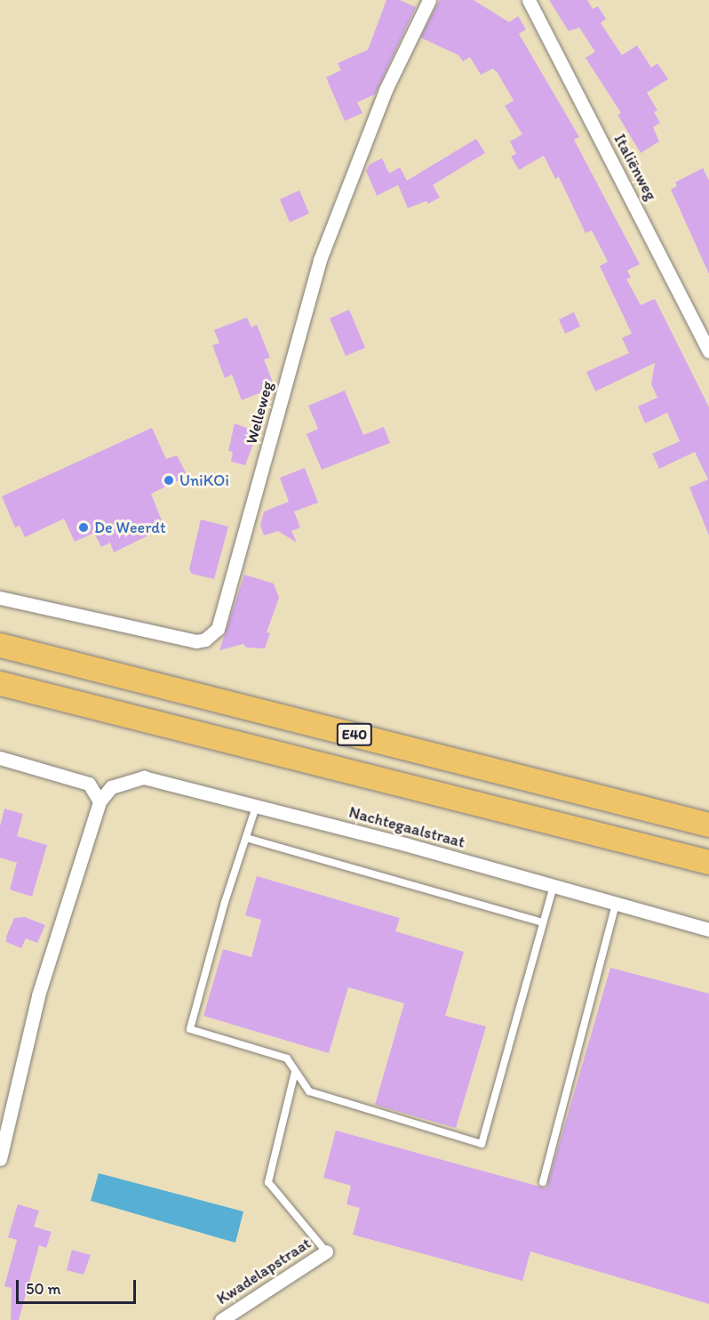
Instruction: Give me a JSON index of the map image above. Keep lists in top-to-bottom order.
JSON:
{
  "streets": {
    "highway": ["E40"],
    "street": [
      "Italiënweg",
      "Welleweg",
      "Nachtegaalstraat",
      "Kwadelapstraat"
    ]
  },
  "places": ["UniKOi", "De Weerdt"],
  "scale_bar": "50 m"
}
